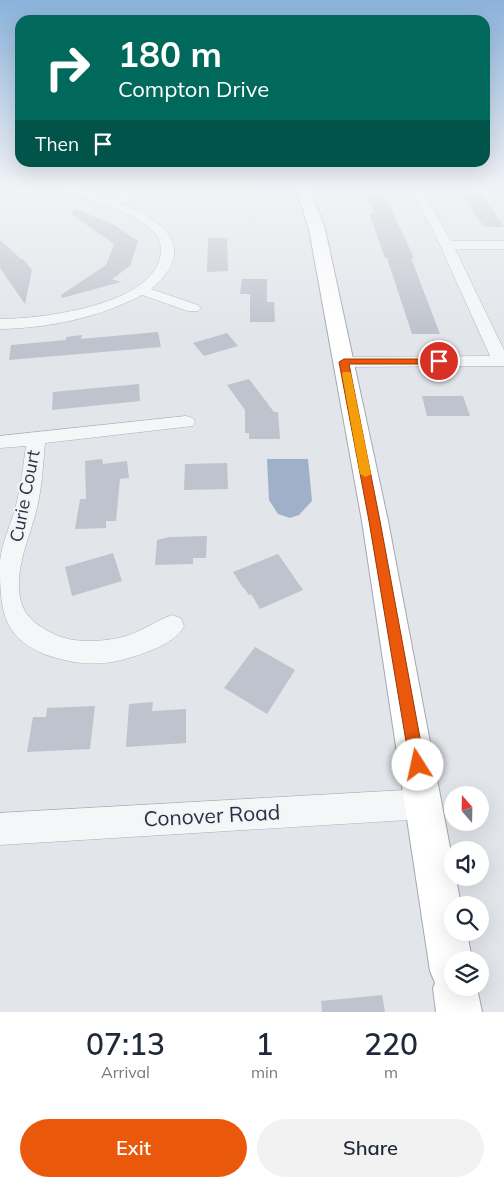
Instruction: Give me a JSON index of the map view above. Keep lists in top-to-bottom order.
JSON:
{
  "streets": {
    "street": ["Curie Court", "Conover Road"]
  },
  "north": "top",
  "page": {
    "turn": ["180 m", "Compton Drive"],
    "then": "Then",
    "eta": [
      "07:13",
      "Arrival",
      "1",
      "min",
      "220",
      "m"
    ],
    "buttons": ["Exit", "Share"]
  }
}
